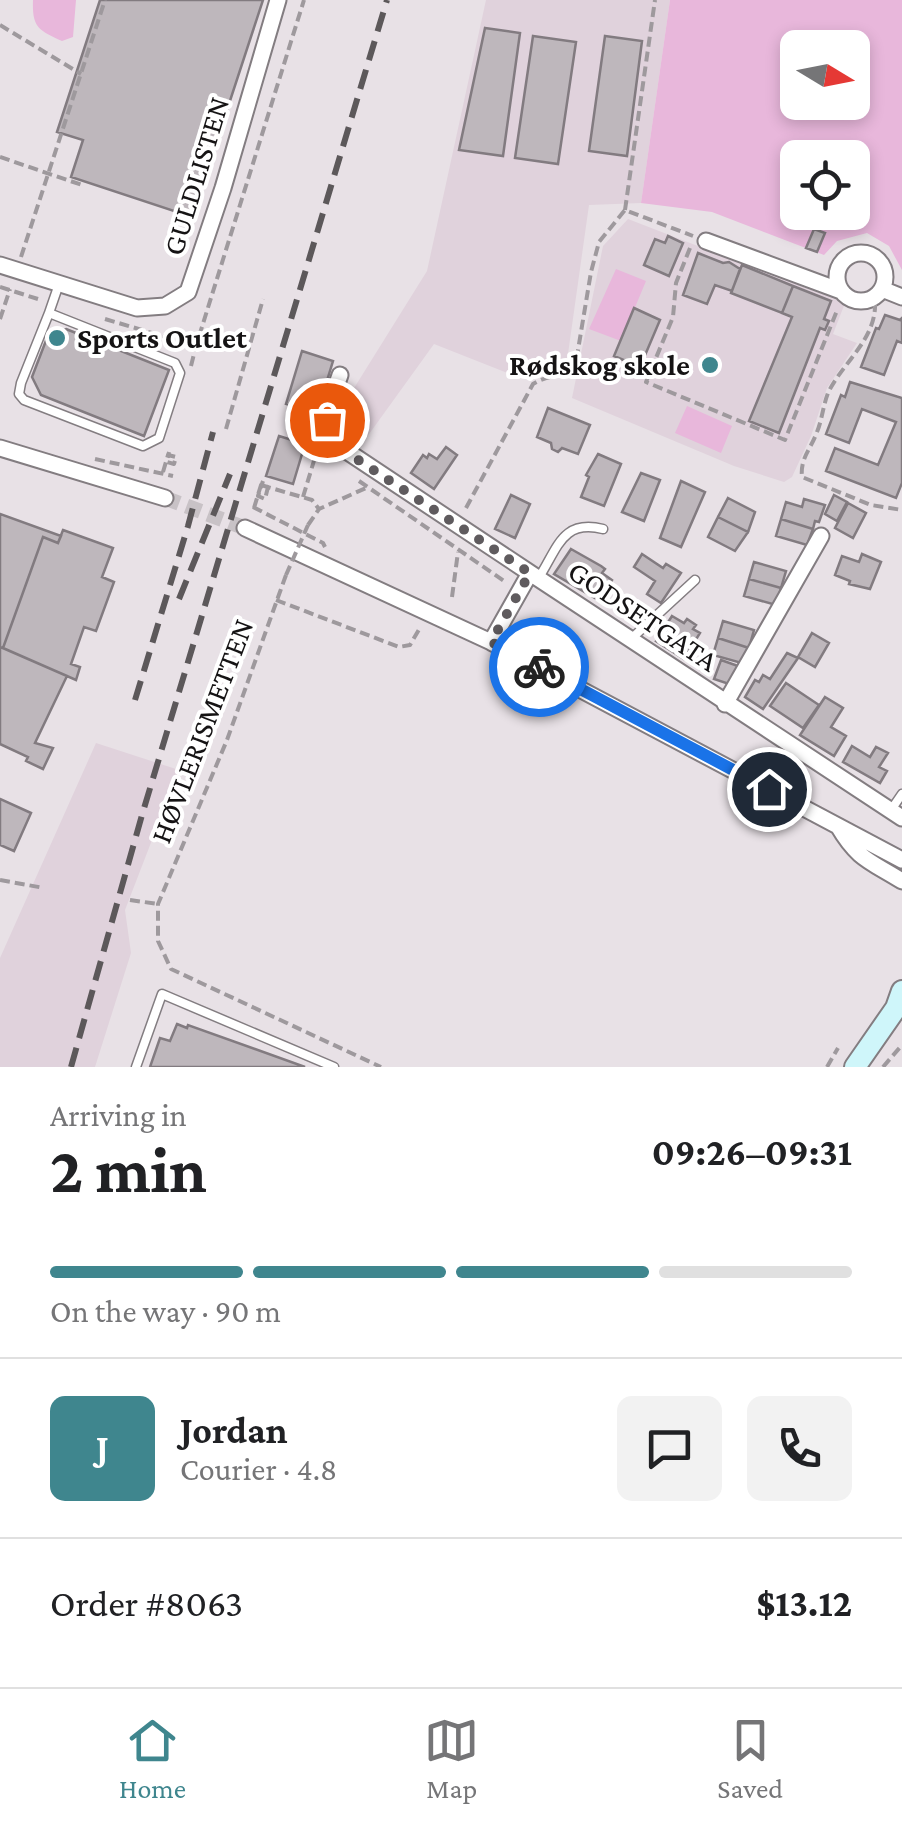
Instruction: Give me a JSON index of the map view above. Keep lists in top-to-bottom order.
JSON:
{
  "streets": {
    "street": ["GULDLISTEN", "GODSETGATA"],
    "path": ["HØVLERISMETTEN"]
  },
  "places": ["Sports Outlet", "Rødskog skole"],
  "north": "right",
  "page": {
    "heading": ["2 min", "Arriving in", "09:26–09:31"],
    "panel": [
      "Jordan",
      "Courier · 4.8",
      "Order #8063",
      "$13.12"
    ],
    "bar": "On the way · 90 m",
    "round": "J",
    "tabs": ["Home", "Map", "Saved"]
  }
}
